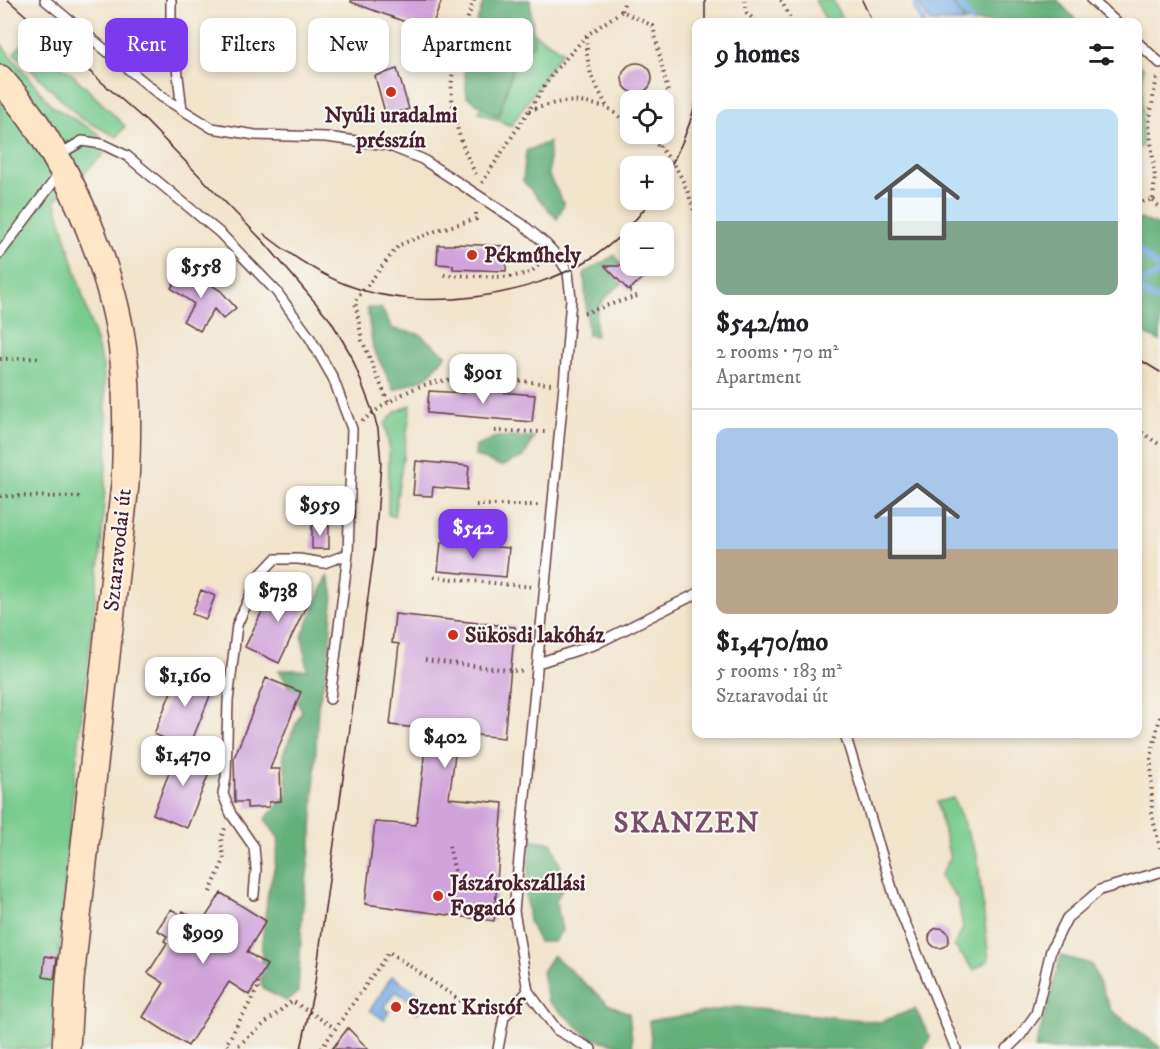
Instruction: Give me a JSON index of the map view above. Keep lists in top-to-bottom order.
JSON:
{
  "streets": {
    "street": ["Sztaravodai út"]
  },
  "districts": ["SKANZEN"],
  "places": [
    "Nyúli uradalmi présszín",
    "Pékműhely",
    "Sükösdi lakóház",
    "Jászárokszállási Fogadó",
    "Szent Kristóf"
  ],
  "page": {
    "chip": [
      "Buy",
      "Rent",
      "Filters",
      "New",
      "Apartment"
    ],
    "heading": "9 homes",
    "map_buttons": ["+", "−"],
    "list": [
      {
        "name": "$542/mo",
        "note": "2 rooms · 70 m² · Apartment"
      },
      {
        "name": "$1,470/mo",
        "note": "5 rooms · 183 m² · Sztaravodai út"
      }
    ],
    "price": [
      "$558",
      "$901",
      "$959",
      "$542",
      "$738",
      "$1,160",
      "$402",
      "$1,470",
      "$909"
    ]
  }
}
